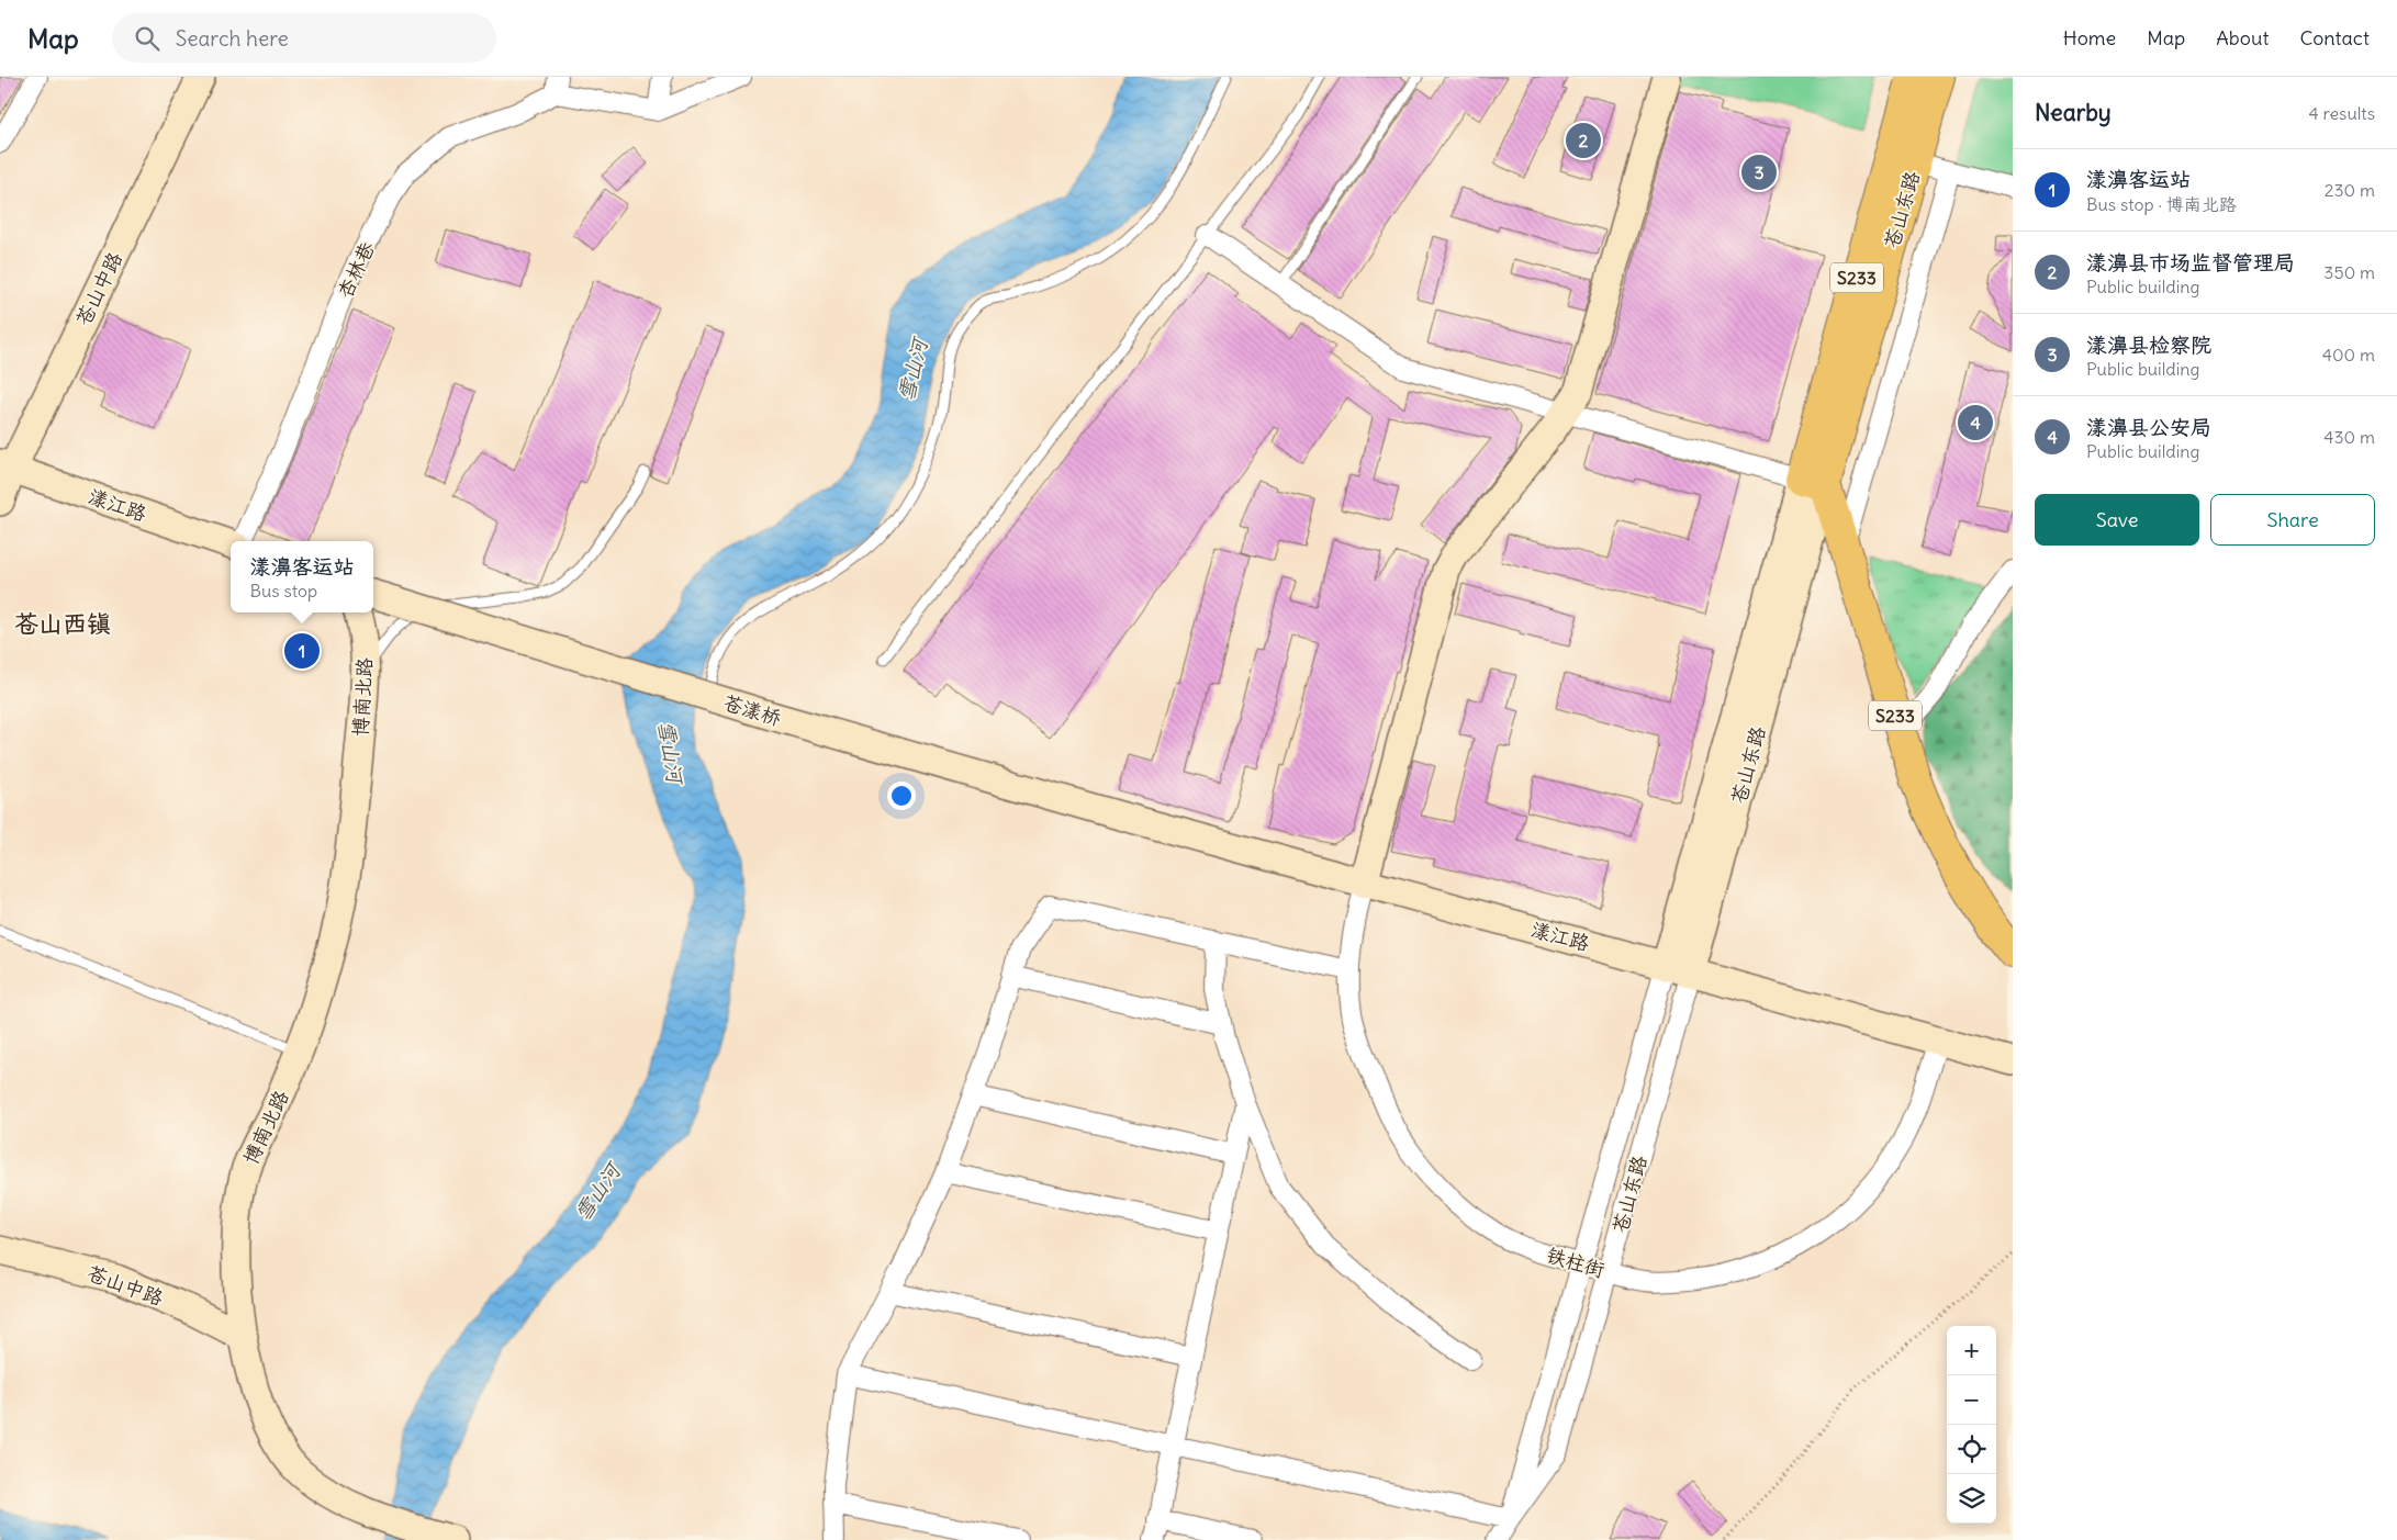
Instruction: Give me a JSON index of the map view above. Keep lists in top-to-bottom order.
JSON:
{
  "streets": {
    "main road": [
      "苍山东路",
      "S233",
      "苍山中路",
      "漾江路",
      "博南北路",
      "苍漾桥"
    ],
    "street": ["杏林巷", "铁柱街"]
  },
  "crossings": [
    ["苍山东路", "S233"],
    ["苍山东路", "漾江路"],
    ["苍山东路", "铁柱街"],
    ["苍山中路", "漾江路"],
    ["苍山中路", "博南北路"],
    ["漾江路", "苍漾桥"],
    ["漾江路", "铁柱街"]
  ],
  "districts": ["苍山西镇"],
  "water": ["雪山河"],
  "page": {
    "header": "Map",
    "search": "Search here",
    "nav": [
      "Home",
      "Map",
      "About",
      "Contact"
    ],
    "heading": ["Nearby", "4 results"],
    "pins": [
      "2",
      "3",
      "4",
      "1"
    ],
    "list": [
      {
        "mark": "1",
        "name": "漾濞客运站",
        "note": "Bus stop · 博南北路",
        "value": "230 m"
      },
      {
        "mark": "2",
        "name": "漾濞县市场监督管理局",
        "note": "Public building",
        "value": "350 m"
      },
      {
        "mark": "3",
        "name": "漾濞县检察院",
        "note": "Public building",
        "value": "400 m"
      },
      {
        "mark": "4",
        "name": "漾濞县公安局",
        "note": "Public building",
        "value": "430 m"
      }
    ],
    "buttons": ["Save", "Share"],
    "popup": ["漾濞客运站", "Bus stop"],
    "map_buttons": ["+", "−"]
  }
}
